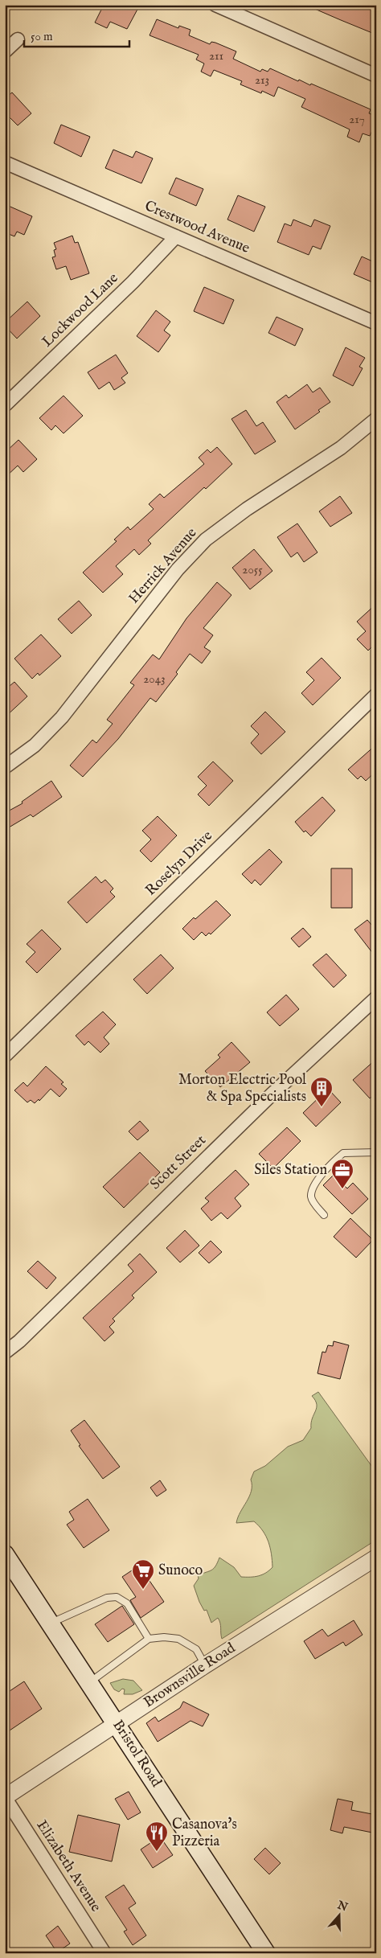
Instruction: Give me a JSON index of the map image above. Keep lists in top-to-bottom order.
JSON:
{
  "streets": {
    "main road": ["Bristol Road"],
    "street": [
      "Crestwood Avenue",
      "Lockwood Lane",
      "Herrick Avenue",
      "Roselyn Drive",
      "Scott Street",
      "Brownsville Road",
      "Elizabeth Avenue"
    ]
  },
  "crossings": [
    ["Crestwood Avenue", "Lockwood Lane"],
    ["Brownsville Road", "Bristol Road"],
    ["Brownsville Road", "Elizabeth Avenue"]
  ],
  "places": {
    "building": ["Morton Electric Pool & Spa Specialists"],
    "office": ["Siles Station"],
    "supermarket": ["Sunoco"],
    "restaurant": ["Casanova's Pizzeria"]
  },
  "house_numbers": [
    "211",
    "213",
    "217",
    "2055",
    "2043"
  ],
  "scale_bar": "50 m",
  "north": "top"
}
